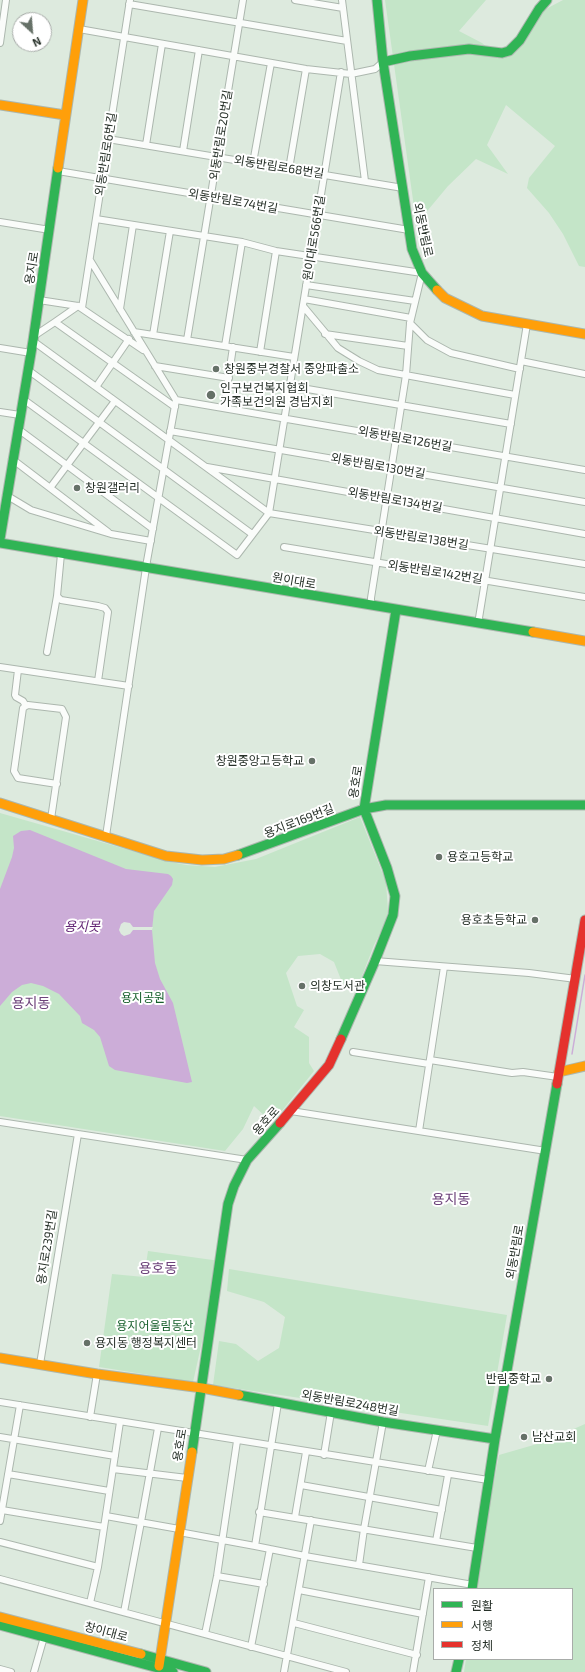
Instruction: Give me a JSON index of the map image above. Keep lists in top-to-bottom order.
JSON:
{
  "streets": {
    "main road": [
      "외동반림로",
      "용지로",
      "원이대로",
      "용호로",
      "용지로169번길",
      "외동반림로248번길",
      "창이대로"
    ],
    "street": [
      "외동반림로20번길",
      "외동반림로6번길",
      "외동반림로68번길",
      "외동반림로74번길",
      "원이대로566번길",
      "외동반림로126번길",
      "외동반림로130번길",
      "외동반림로134번길",
      "외동반림로138번길",
      "외동반림로142번길",
      "용지로239번길"
    ]
  },
  "crossings": [
    ["외동반림로20번길", "외동반림로68번길"],
    ["외동반림로20번길", "외동반림로74번길"],
    ["외동반림로6번길", "외동반림로68번길"],
    ["외동반림로6번길", "외동반림로74번길"],
    ["외동반림로68번길", "외동반림로"],
    ["외동반림로68번길", "원이대로566번길"],
    ["외동반림로74번길", "외동반림로"],
    ["외동반림로74번길", "원이대로566번길"],
    ["외동반림로74번길", "용지로"],
    ["외동반림로", "외동반림로248번길"],
    ["원이대로566번길", "외동반림로126번길"],
    ["원이대로566번길", "외동반림로130번길"],
    ["원이대로566번길", "외동반림로134번길"],
    ["원이대로566번길", "외동반림로138번길"],
    ["용지로", "외동반림로138번길"],
    ["외동반림로134번길", "외동반림로138번길"],
    ["원이대로", "용호로"],
    ["용호로", "용지로169번길"],
    ["용호로", "외동반림로248번길"],
    ["용호로", "창이대로"]
  ],
  "districts": ["용지동", "용지동", "용호동"],
  "water": ["용지못"],
  "parks": ["용지공원", "용지어울림동산"],
  "places": [
    "창원중부경찰서 중앙파출소",
    "인구보건복지협회 가족보건의원 경남지회",
    "창원갤러리",
    "창원중앙고등학교",
    "용호고등학교",
    "용호초등학교",
    "의창도서관",
    "용지동 행정복지센터",
    "반림중학교",
    "남산교회"
  ],
  "legend": ["원활", "서행", "정체"],
  "north": "bottom right"
}
